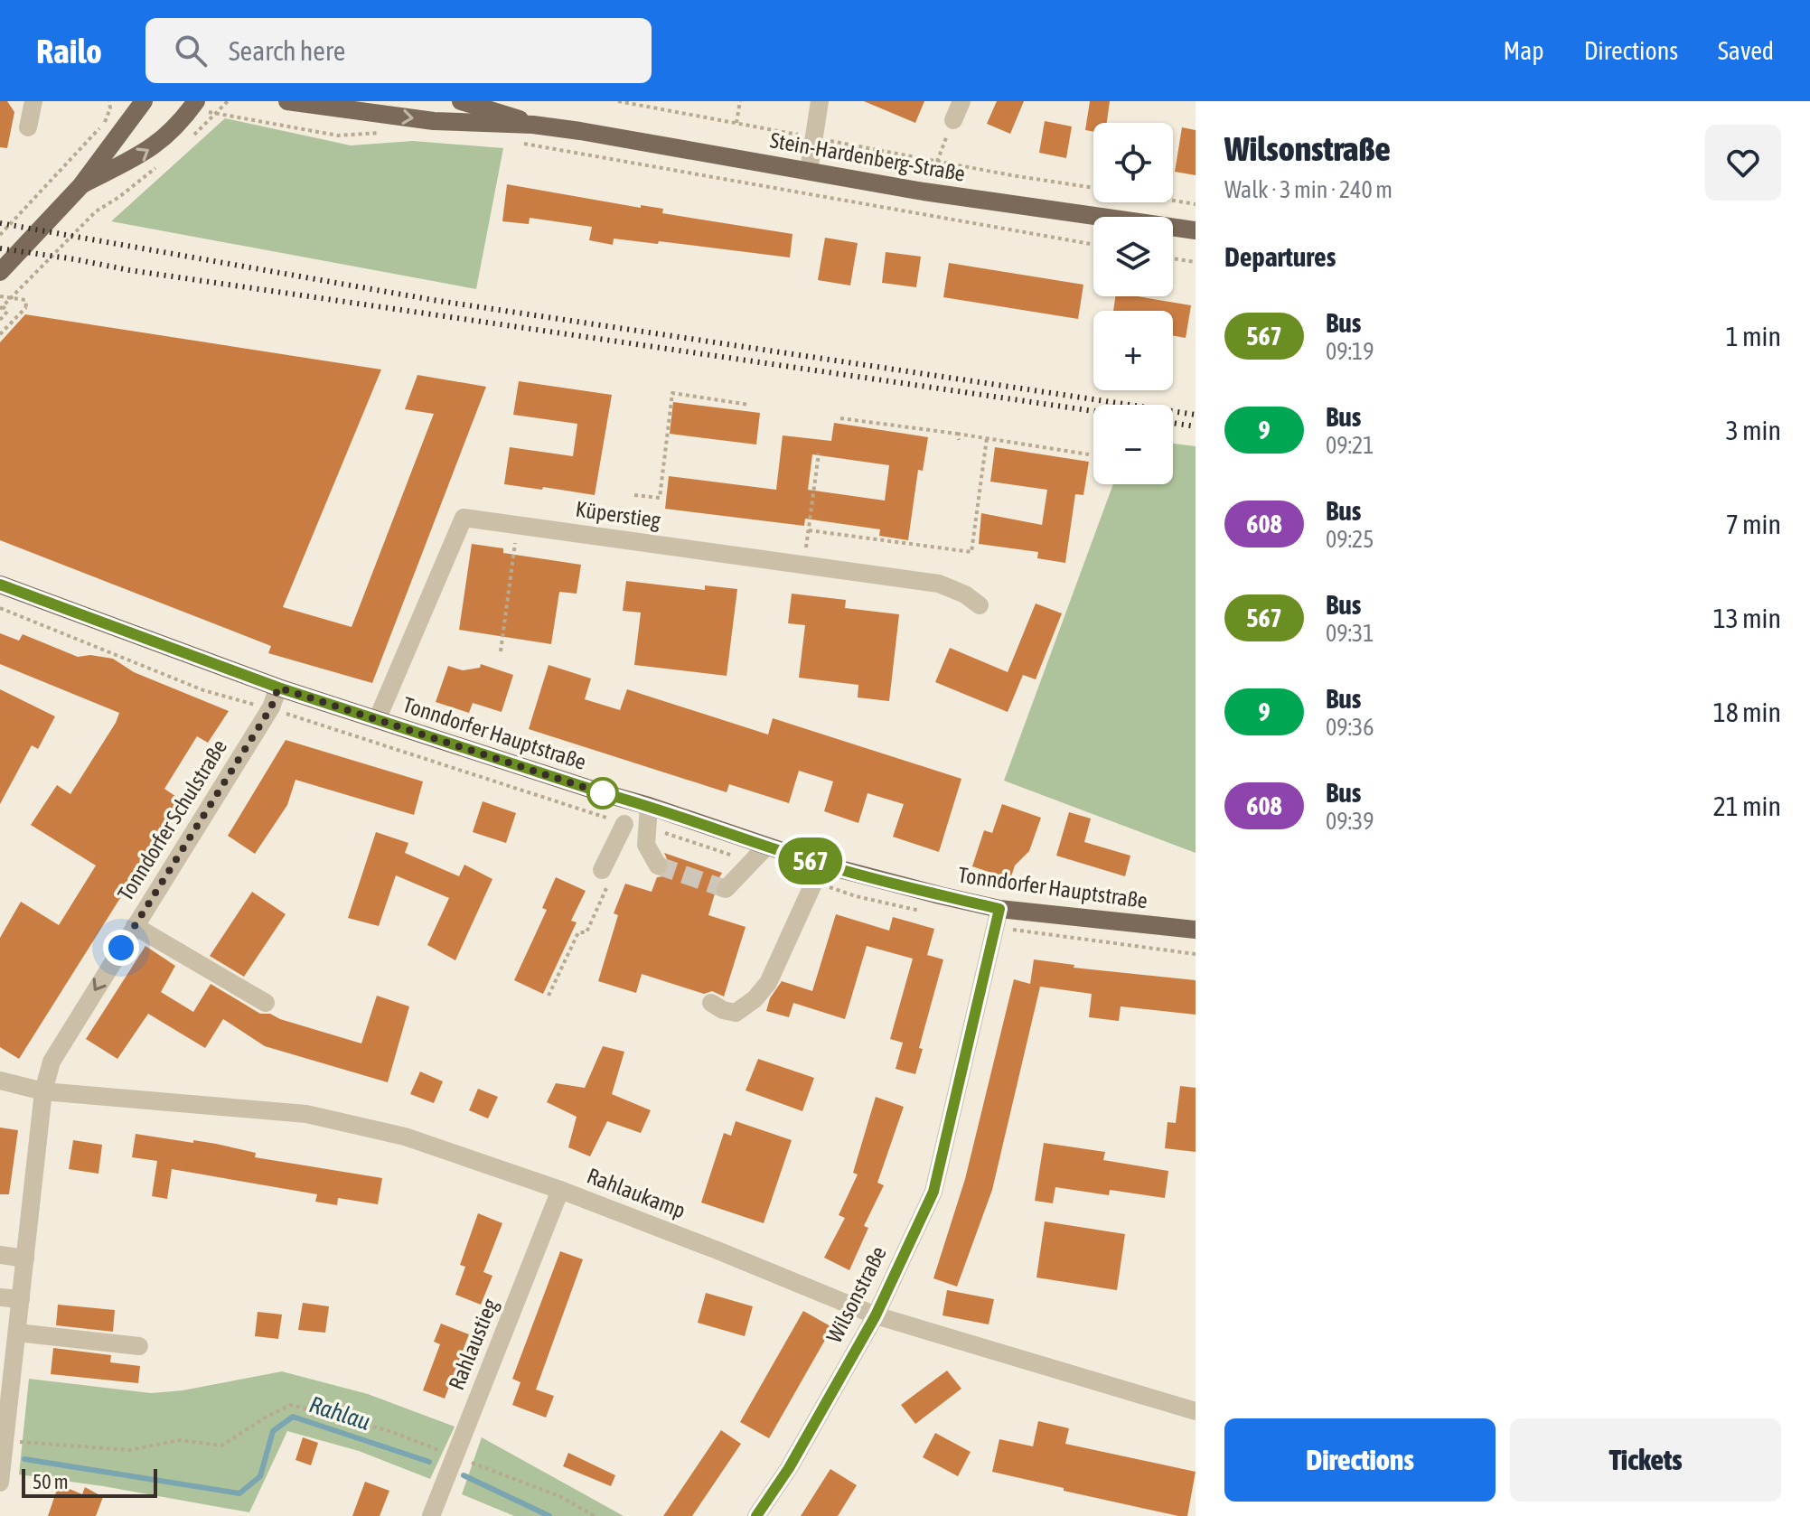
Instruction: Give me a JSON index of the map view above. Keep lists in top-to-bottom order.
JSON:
{
  "streets": {
    "main road": ["Stein-Hardenberg-Straße", "Tonndorfer Hauptstraße"],
    "street": [
      "Küperstieg",
      "Tonndorfer Schulstraße",
      "Rahlaukamp",
      "Wilsonstraße",
      "Rahlaustieg"
    ]
  },
  "crossings": [
    ["Küperstieg", "Tonndorfer Hauptstraße"],
    ["Tonndorfer Hauptstraße", "Tonndorfer Schulstraße"],
    ["Tonndorfer Hauptstraße", "Wilsonstraße"],
    ["Tonndorfer Schulstraße", "Rahlaukamp"],
    ["Rahlaukamp", "Wilsonstraße"],
    ["Rahlaukamp", "Rahlaustieg"]
  ],
  "water": ["Rahlau"],
  "lines": ["bus line 567"],
  "scale_bar": "50 m",
  "page": {
    "header": "Railo",
    "search": "Search here",
    "nav": ["Map", "Directions", "Saved"],
    "on_map": "567",
    "heading": [
      ["Wilsonstraße", "Walk · 3 min · 240 m"],
      "Departures"
    ],
    "map_buttons": ["+", "−"],
    "list": [
      {
        "mark": "567",
        "name": "Bus",
        "note": "09:19",
        "value": "1 min"
      },
      {
        "mark": "9",
        "name": "Bus",
        "note": "09:21",
        "value": "3 min"
      },
      {
        "mark": "608",
        "name": "Bus",
        "note": "09:25",
        "value": "7 min"
      },
      {
        "mark": "567",
        "name": "Bus",
        "note": "09:31",
        "value": "13 min"
      },
      {
        "mark": "9",
        "name": "Bus",
        "note": "09:36",
        "value": "18 min"
      },
      {
        "mark": "608",
        "name": "Bus",
        "note": "09:39",
        "value": "21 min"
      }
    ],
    "buttons": ["Directions", "Tickets"],
    "scale": "50 m"
  }
}
